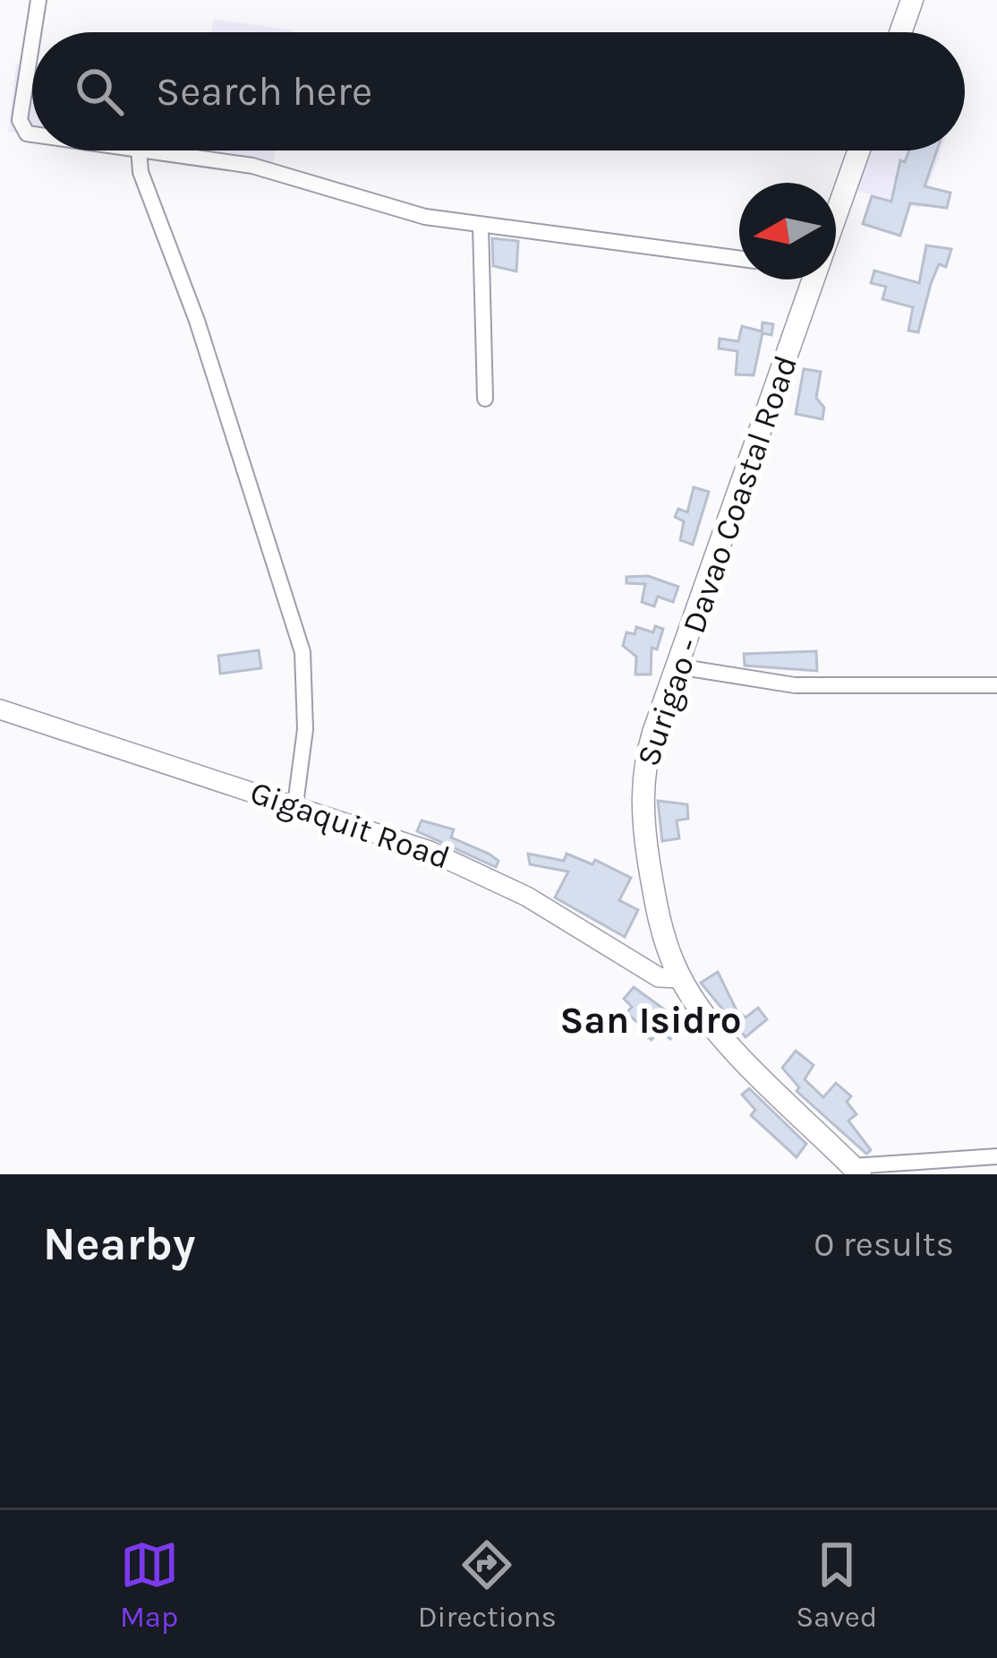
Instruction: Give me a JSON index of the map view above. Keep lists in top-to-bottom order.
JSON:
{
  "streets": {
    "highway": ["Surigao - Davao Coastal Road"],
    "main road": ["Gigaquit Road"]
  },
  "crossings": [
    ["Surigao - Davao Coastal Road", "Gigaquit Road"]
  ],
  "districts": ["San Isidro"],
  "north": "left",
  "page": {
    "search": "Search here",
    "heading": ["Nearby", "0 results"],
    "nav": ["Map", "Directions", "Saved"]
  }
}
